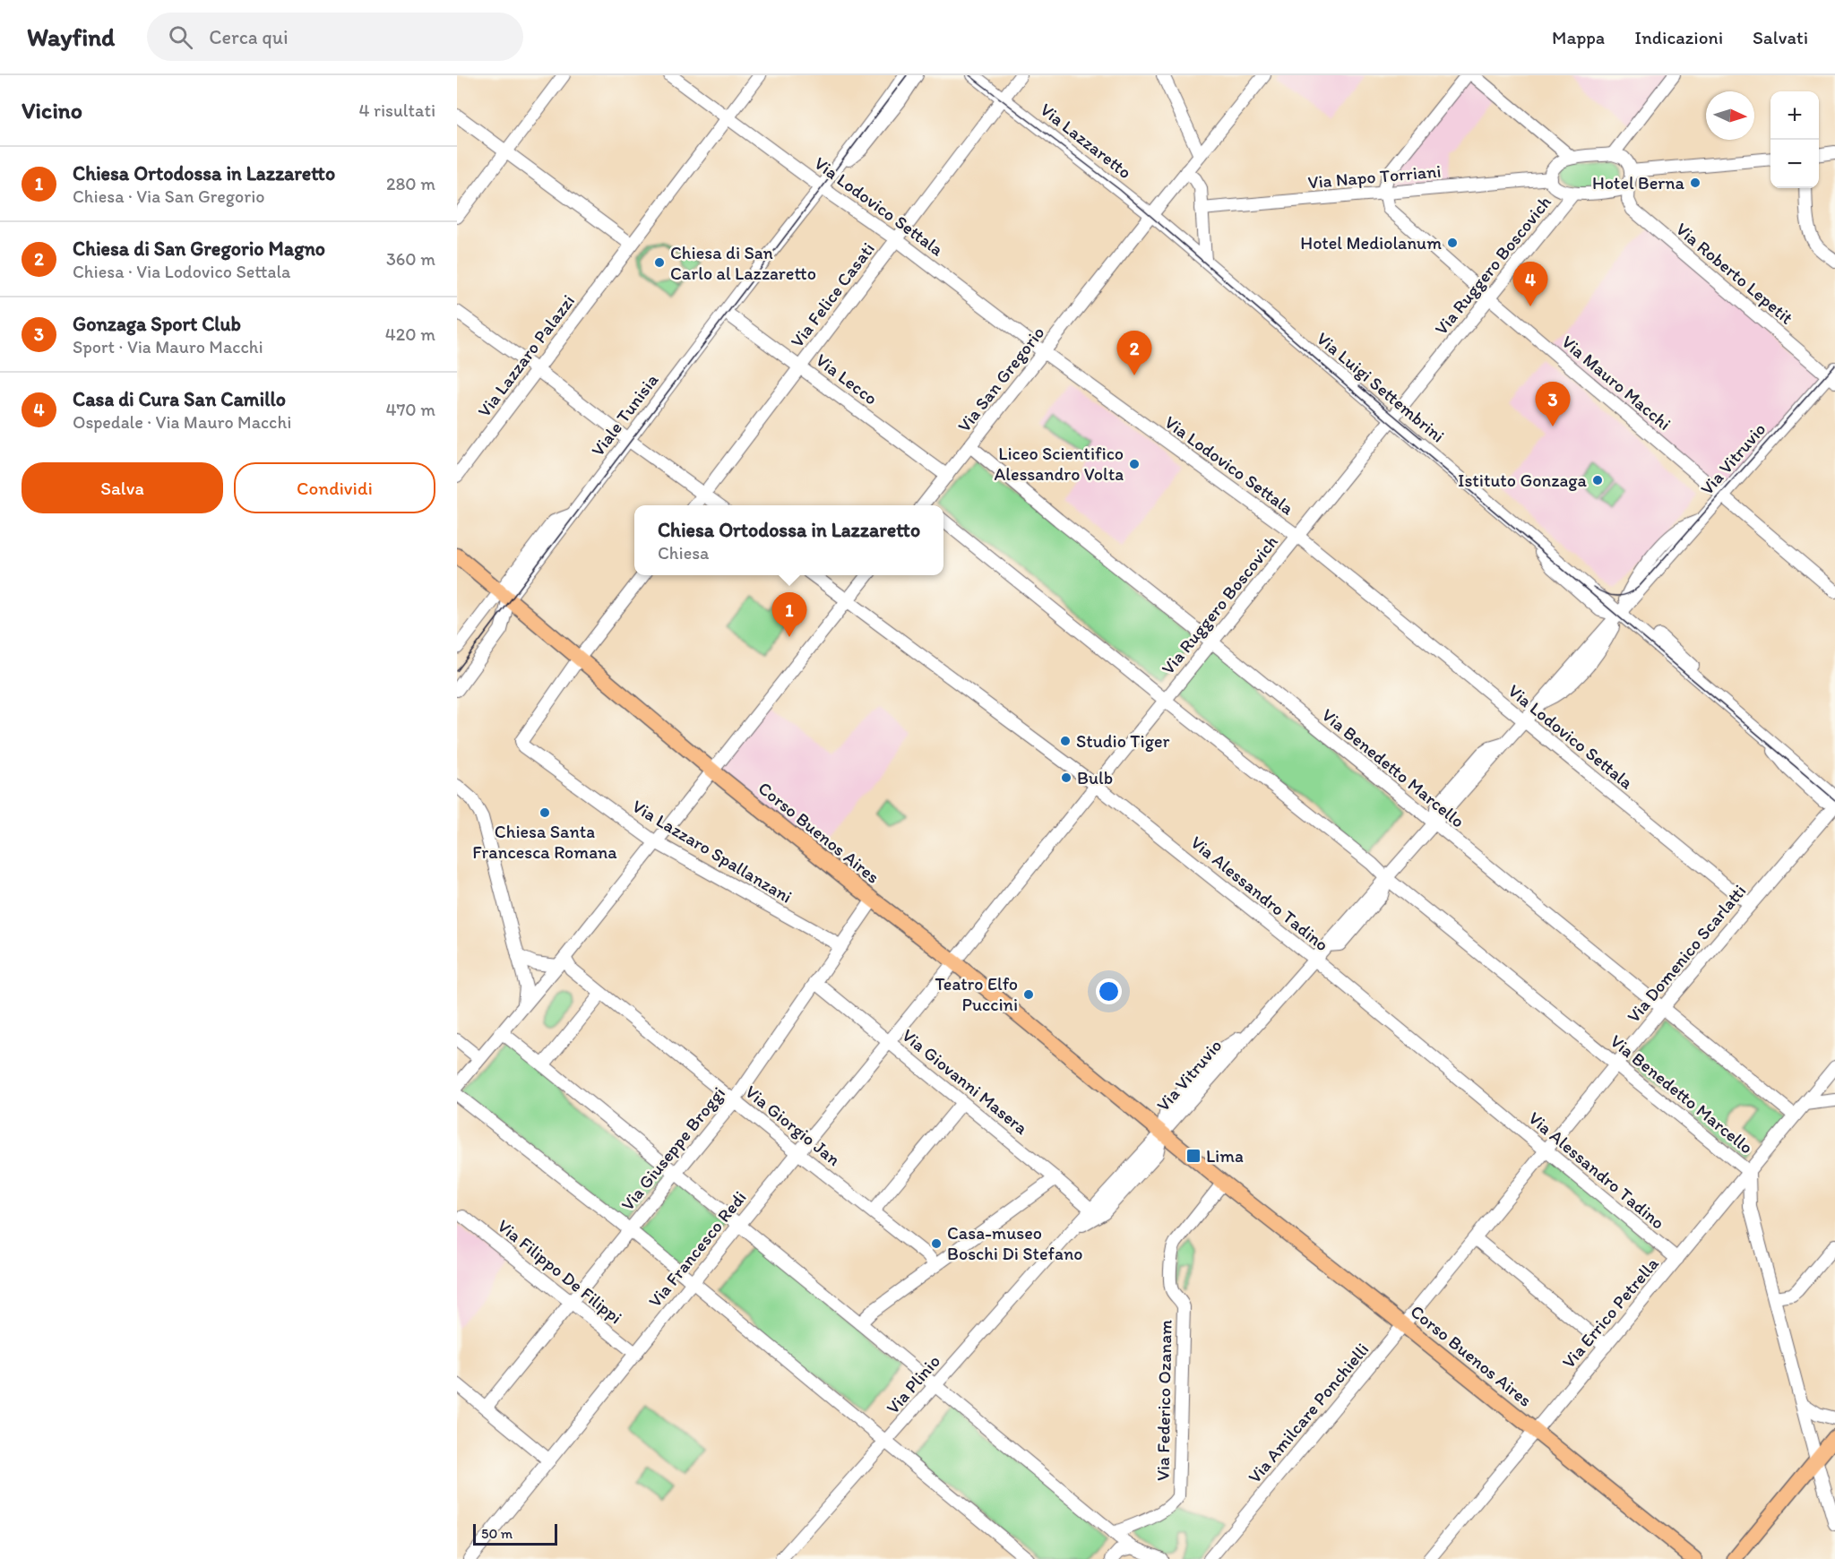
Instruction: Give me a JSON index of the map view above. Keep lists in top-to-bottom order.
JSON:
{
  "streets": {
    "main road": ["Corso Buenos Aires"],
    "street": [
      "Via Lazzaretto",
      "Via Napo Torriani",
      "Via Lodovico Settala",
      "Via Ruggero Boscovich",
      "Via Roberto Lepetit",
      "Via Felice Casati",
      "Via Lazzaro Palazzi",
      "Via Lecco",
      "Via San Gregorio",
      "Via Mauro Macchi",
      "Via Luigi Settembrini",
      "Viale Tunisia",
      "Via Vitruvio",
      "Via Benedetto Marcello",
      "Via Lazzaro Spallanzani",
      "Via Alessandro Tadino",
      "Via Domenico Scarlatti",
      "Via Giovanni Masera",
      "Via Giorgio Jan",
      "Via Giuseppe Broggi",
      "Via Francesco Redi",
      "Via Filippo De Filippi",
      "Via Errico Petrella",
      "Via Plinio",
      "Via Federico Ozanam",
      "Via Amilcare Ponchielli"
    ]
  },
  "crossings": [
    ["Via Lazzaretto", "Via Felice Casati"],
    ["Via Lazzaretto", "Via San Gregorio"],
    ["Via Lazzaretto", "Via Luigi Settembrini"],
    ["Via Napo Torriani", "Via Mauro Macchi"],
    ["Via Lodovico Settala", "Via Ruggero Boscovich"],
    ["Via Lodovico Settala", "Via Felice Casati"],
    ["Via Lodovico Settala", "Via Lazzaro Palazzi"],
    ["Via Lodovico Settala", "Via San Gregorio"],
    ["Via Lodovico Settala", "Viale Tunisia"],
    ["Via Lodovico Settala", "Via Vitruvio"],
    ["Via Lodovico Settala", "Via Domenico Scarlatti"],
    ["Via Ruggero Boscovich", "Via Mauro Macchi"],
    ["Via Ruggero Boscovich", "Via Luigi Settembrini"],
    ["Via Ruggero Boscovich", "Via Benedetto Marcello"],
    ["Via Ruggero Boscovich", "Corso Buenos Aires"],
    ["Via Ruggero Boscovich", "Via Alessandro Tadino"],
    ["Via Ruggero Boscovich", "Via Francesco Redi"],
    ["Via Roberto Lepetit", "Via Vitruvio"],
    ["Via Felice Casati", "Via Lecco"],
    ["Via Lecco", "Via San Gregorio"],
    ["Via Lecco", "Viale Tunisia"],
    ["Via San Gregorio", "Via Benedetto Marcello"],
    ["Via Mauro Macchi", "Via Vitruvio"],
    ["Via Luigi Settembrini", "Via Vitruvio"],
    ["Viale Tunisia", "Corso Buenos Aires"],
    ["Via Vitruvio", "Via Benedetto Marcello"],
    ["Via Vitruvio", "Corso Buenos Aires"],
    ["Via Vitruvio", "Via Alessandro Tadino"],
    ["Via Vitruvio", "Via Plinio"],
    ["Via Benedetto Marcello", "Via Domenico Scarlatti"],
    ["Via Benedetto Marcello", "Via Errico Petrella"],
    ["Corso Buenos Aires", "Via Lazzaro Spallanzani"],
    ["Corso Buenos Aires", "Via Domenico Scarlatti"],
    ["Corso Buenos Aires", "Via Giuseppe Broggi"],
    ["Corso Buenos Aires", "Via Francesco Redi"],
    ["Corso Buenos Aires", "Via Errico Petrella"],
    ["Corso Buenos Aires", "Via Plinio"],
    ["Corso Buenos Aires", "Via Federico Ozanam"],
    ["Corso Buenos Aires", "Via Amilcare Ponchielli"],
    ["Via Lazzaro Spallanzani", "Via Giuseppe Broggi"],
    ["Via Alessandro Tadino", "Via Domenico Scarlatti"],
    ["Via Alessandro Tadino", "Via Errico Petrella"],
    ["Via Domenico Scarlatti", "Via Amilcare Ponchielli"],
    ["Via Giovanni Masera", "Via Giuseppe Broggi"],
    ["Via Giovanni Masera", "Via Francesco Redi"],
    ["Via Giovanni Masera", "Via Plinio"],
    ["Via Giorgio Jan", "Via Giuseppe Broggi"],
    ["Via Giorgio Jan", "Via Francesco Redi"],
    ["Via Giuseppe Broggi", "Via Filippo De Filippi"],
    ["Via Francesco Redi", "Via Filippo De Filippi"]
  ],
  "places": {
    "other": [
      "Hotel Berna",
      "Hotel Mediolanum",
      "Chiesa di San Carlo al Lazzaretto",
      "Liceo Scientifico Alessandro Volta",
      "Istituto Gonzaga",
      "Studio Tiger",
      "Bulb",
      "Chiesa Santa Francesca Romana",
      "Teatro Elfo Puccini",
      "Casa-museo Boschi Di Stefano"
    ],
    "transit": ["Lima"]
  },
  "scale_bar": "50 m",
  "north": "right",
  "page": {
    "header": "Wayfind",
    "search": "Cerca qui",
    "nav": ["Mappa", "Indicazioni", "Salvati"],
    "heading": ["Vicino", "4 risultati"],
    "map_buttons": ["+", "−"],
    "list": [
      {
        "mark": "1",
        "name": "Chiesa Ortodossa in Lazzaretto",
        "note": "Chiesa · Via San Gregorio",
        "value": "280 m"
      },
      {
        "mark": "2",
        "name": "Chiesa di San Gregorio Magno",
        "note": "Chiesa · Via Lodovico Settala",
        "value": "360 m"
      },
      {
        "mark": "3",
        "name": "Gonzaga Sport Club",
        "note": "Sport · Via Mauro Macchi",
        "value": "420 m"
      },
      {
        "mark": "4",
        "name": "Casa di Cura San Camillo",
        "note": "Ospedale · Via Mauro Macchi",
        "value": "470 m"
      }
    ],
    "pins": [
      "4",
      "2",
      "3",
      "1"
    ],
    "buttons": ["Salva", "Condividi"],
    "popup": ["Chiesa Ortodossa in Lazzaretto", "Chiesa"],
    "scale": "50 m"
  }
}
